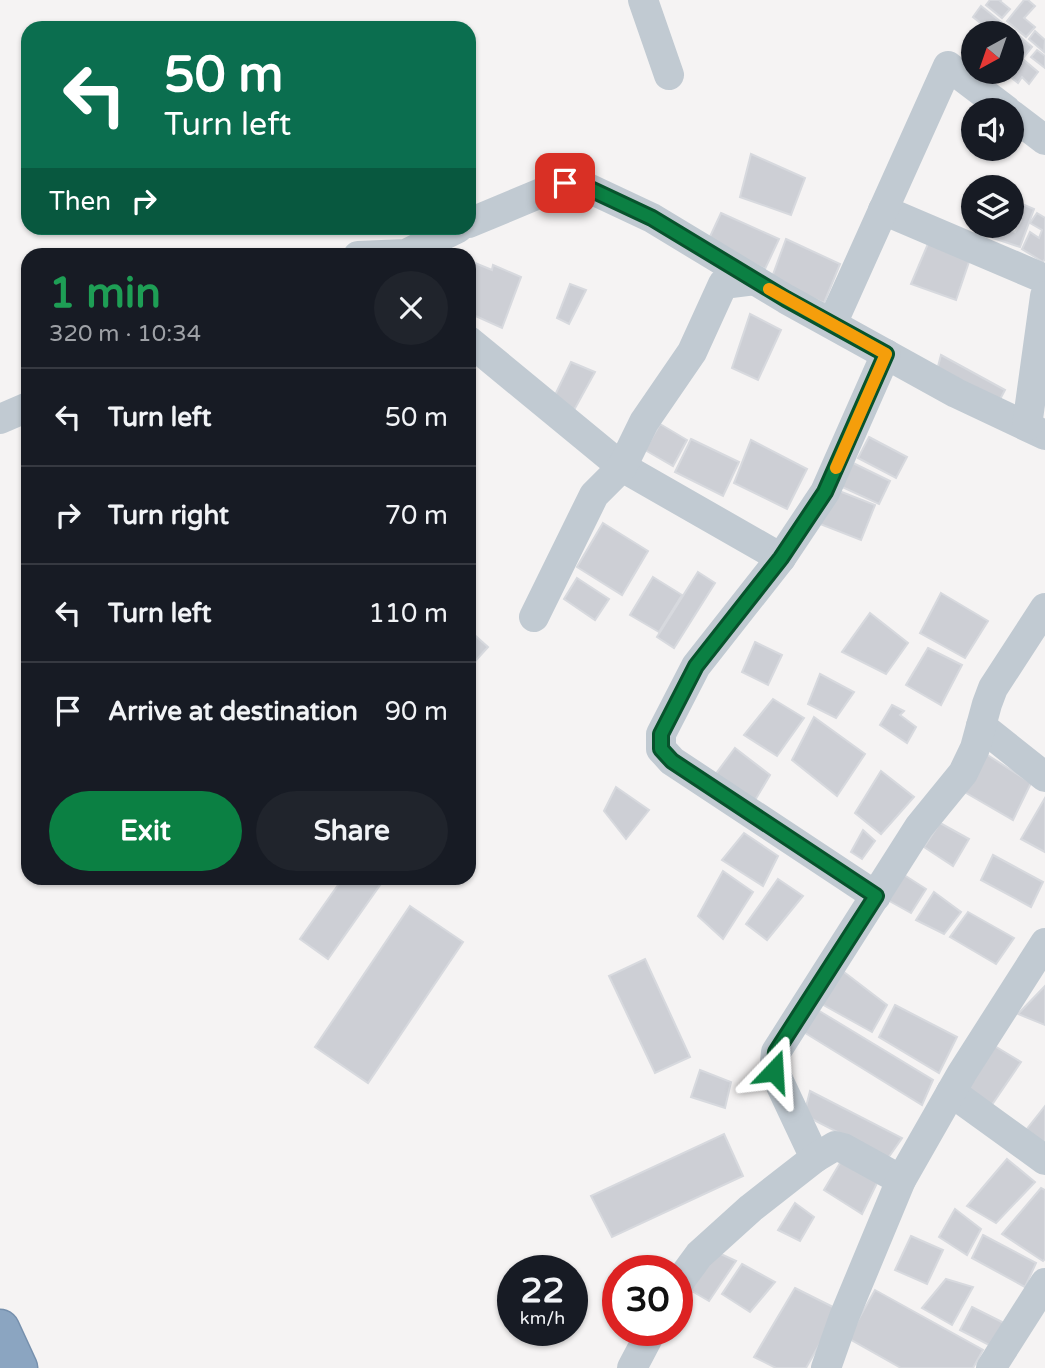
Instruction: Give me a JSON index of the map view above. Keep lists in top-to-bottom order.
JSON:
{
  "north": "bottom left",
  "page": {
    "turn": ["50 m", "Turn left"],
    "then": "Then",
    "heading": ["1 min", "320 m · 10:34"],
    "list": [
      {
        "name": "Turn left",
        "value": "50 m"
      },
      {
        "name": "Turn right",
        "value": "70 m"
      },
      {
        "name": "Turn left",
        "value": "110 m"
      },
      {
        "name": "Arrive at destination",
        "value": "90 m"
      }
    ],
    "buttons": ["Exit", "Share"],
    "speed": "22 km/h",
    "limit": "30"
  }
}
